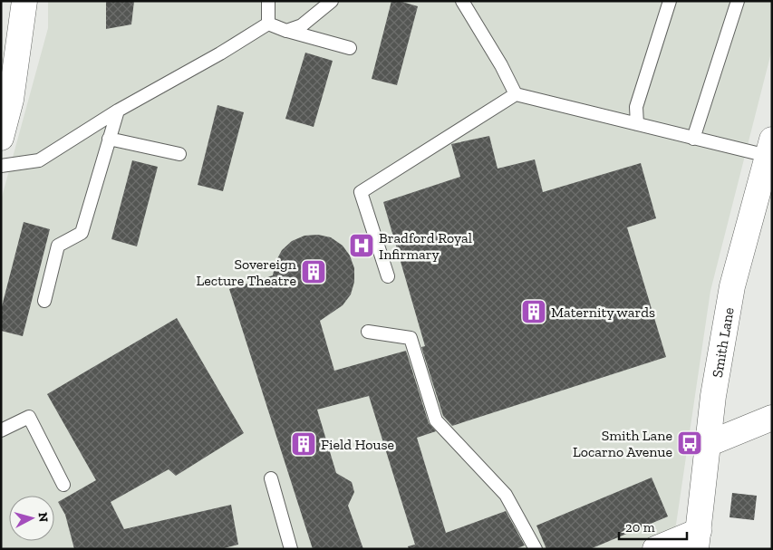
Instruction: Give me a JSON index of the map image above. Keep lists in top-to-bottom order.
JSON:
{
  "streets": {
    "street": ["Smith Lane"]
  },
  "places": {
    "hospital": ["Bradford Royal Infirmary"],
    "building": ["Sovereign Lecture Theatre", "Maternity wards", "Field House"],
    "bus stop": ["Smith Lane Locarno Avenue"]
  },
  "scale_bar": "20 m",
  "north": "right"
}
